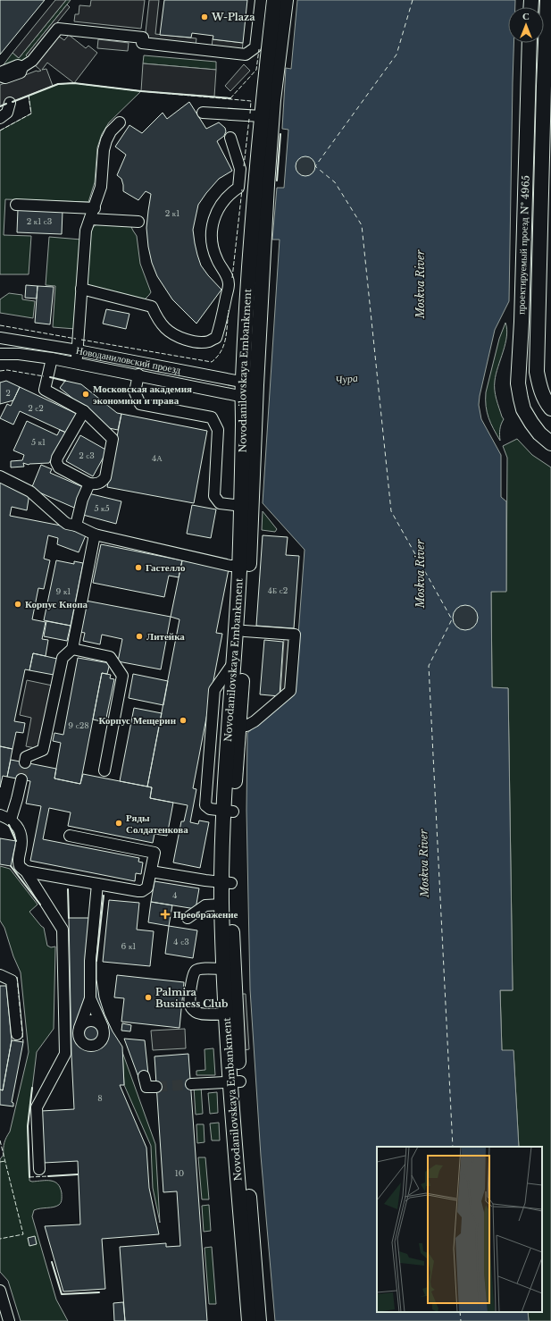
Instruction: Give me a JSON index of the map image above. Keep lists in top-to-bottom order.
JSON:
{
  "streets": {
    "main road": ["проектируемый проезд № 4965", "Novodanilovskaya Embankment"],
    "street": ["Новоданиловский проезд"]
  },
  "crossings": [
    ["Новоданиловский проезд", "Novodanilovskaya Embankment"]
  ],
  "water": ["Moskva River", "Чура"],
  "places": {
    "other": [
      "W-Plaza",
      "Московская академия экономики и права",
      "Гастелло",
      "Корпус Кнопа",
      "Литейка",
      "Корпус Мещерин",
      "Ряды Солдатенкова",
      "Palmira Business Club"
    ],
    "health": ["Преображение"]
  },
  "house_numbers": [
    "2 к1",
    "2 к1 с3",
    "2",
    "2 с2",
    "5 к1",
    "2 с3",
    "4А",
    "5 к5",
    "4Б с2",
    "9 к1",
    "9 с28",
    "4",
    "4 с3",
    "6 к1",
    "8",
    "10"
  ],
  "north": "top"
}
